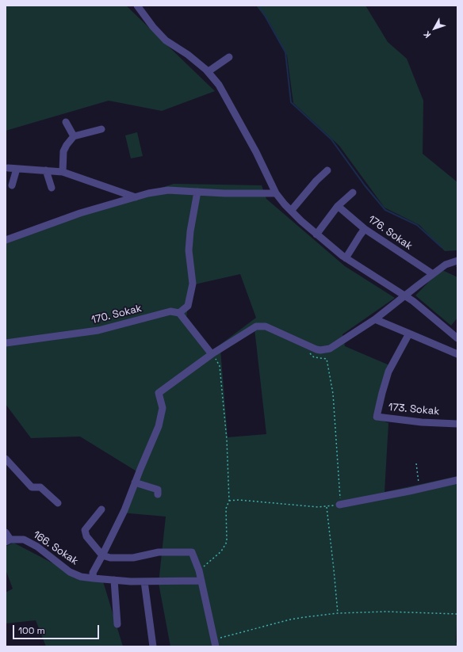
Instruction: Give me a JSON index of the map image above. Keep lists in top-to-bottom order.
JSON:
{
  "streets": {
    "street": [
      "176. Sokak",
      "170. Sokak",
      "173. Sokak",
      "166. Sokak"
    ]
  },
  "scale_bar": "100 m",
  "north": "bottom left"
}
